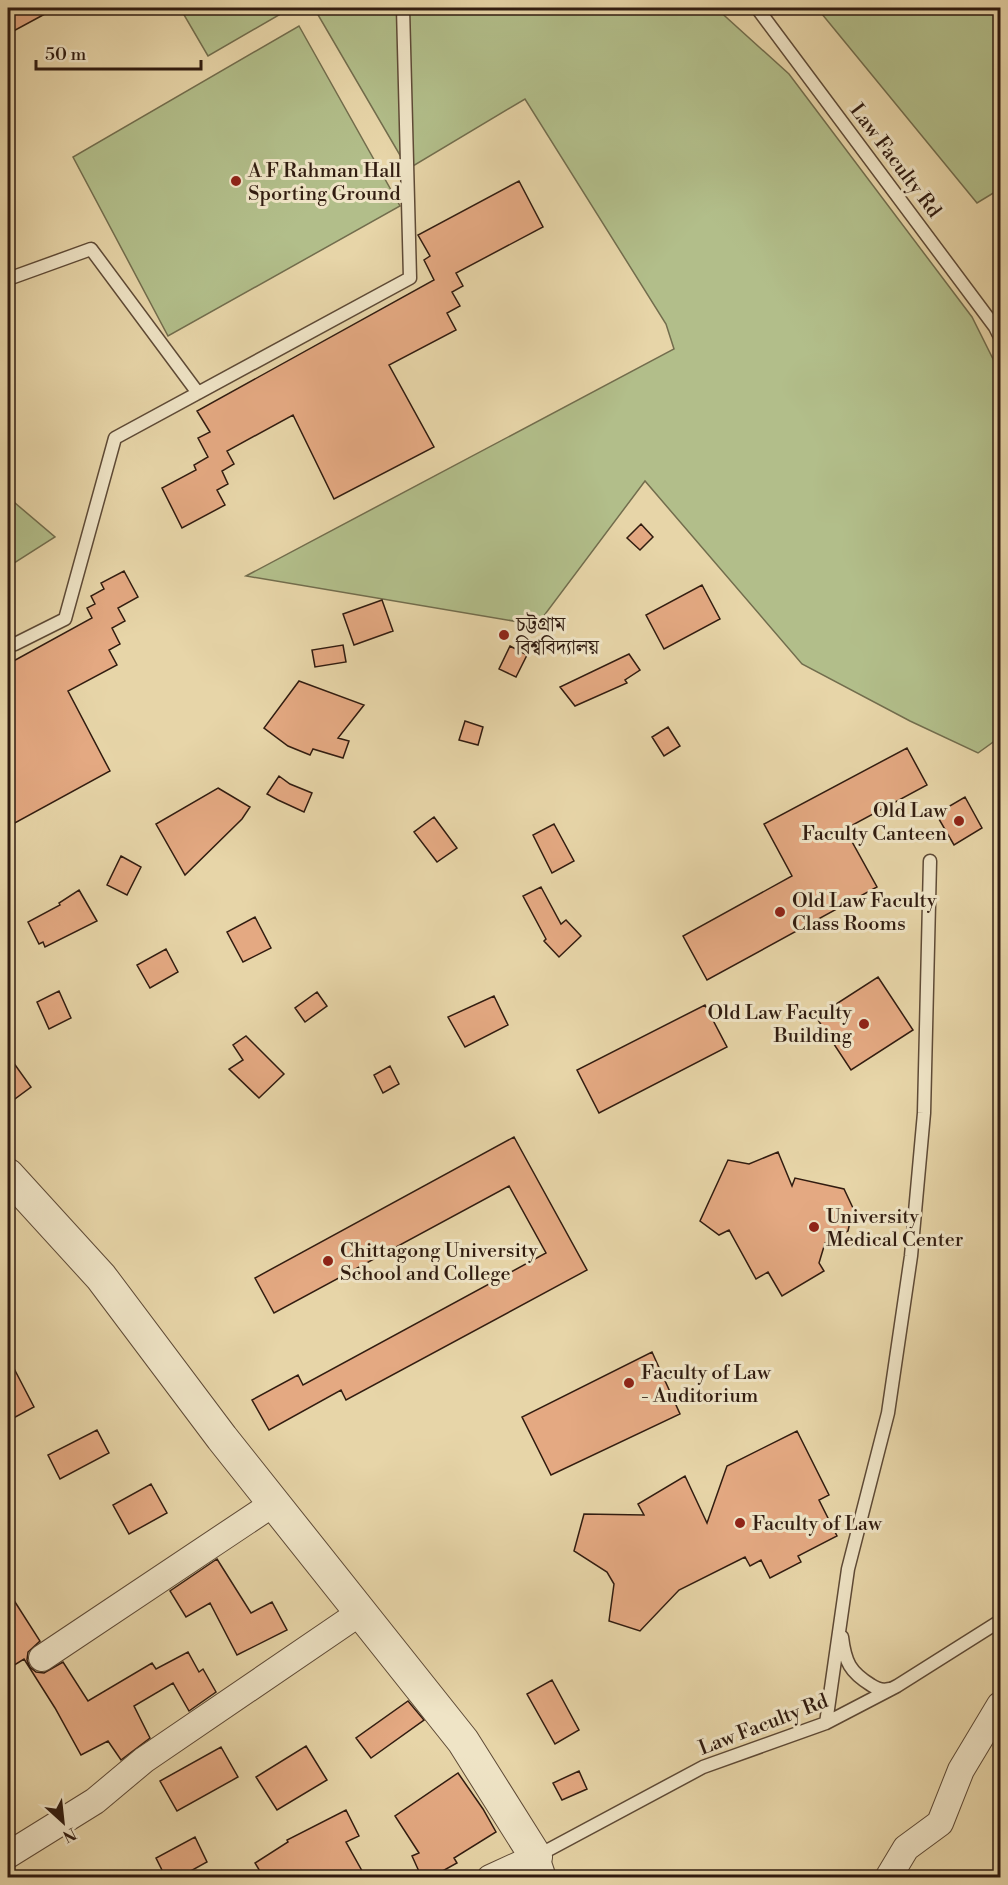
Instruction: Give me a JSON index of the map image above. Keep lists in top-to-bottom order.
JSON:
{
  "streets": {
    "lane": ["Law Faculty Rd"]
  },
  "places": [
    "A F Rahman Hall Sporting Ground",
    "চট্টগ্রাম বিশ্ববিদ্যালয়",
    "Old Law Faculty Canteen",
    "Old Law Faculty Class Rooms",
    "Old Law Faculty Building",
    "University Medical Center",
    "Chittagong University School and College",
    "Faculty of Law - Auditorium",
    "Faculty of Law"
  ],
  "scale_bar": "50 m",
  "north": "bottom right"
}
